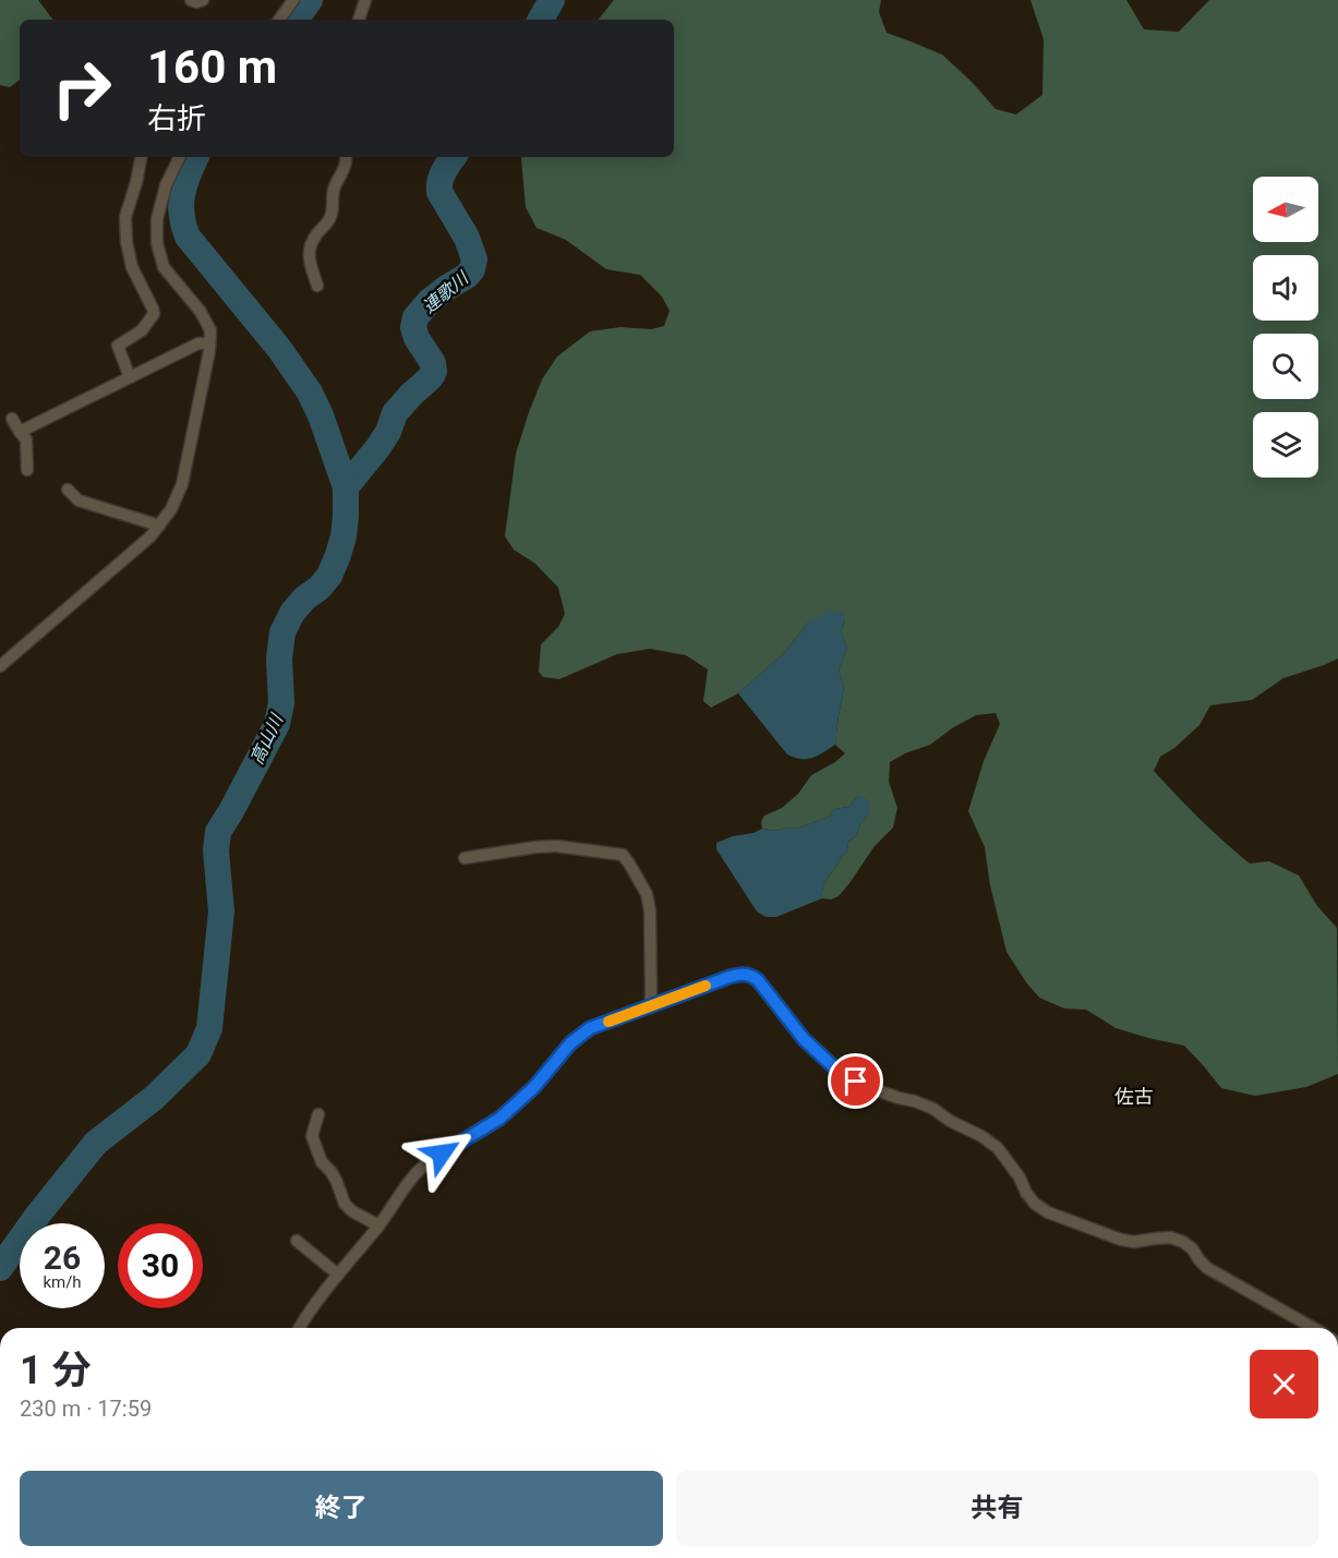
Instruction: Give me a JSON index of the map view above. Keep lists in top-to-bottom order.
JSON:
{
  "districts": ["佐古"],
  "water": ["連歌川", "高山川"],
  "north": "left",
  "page": {
    "turn": ["160 m", "右折"],
    "speed": "26 km/h",
    "limit": "30",
    "heading": ["1 分", "230 m · 17:59"],
    "buttons": ["終了", "共有"]
  }
}
